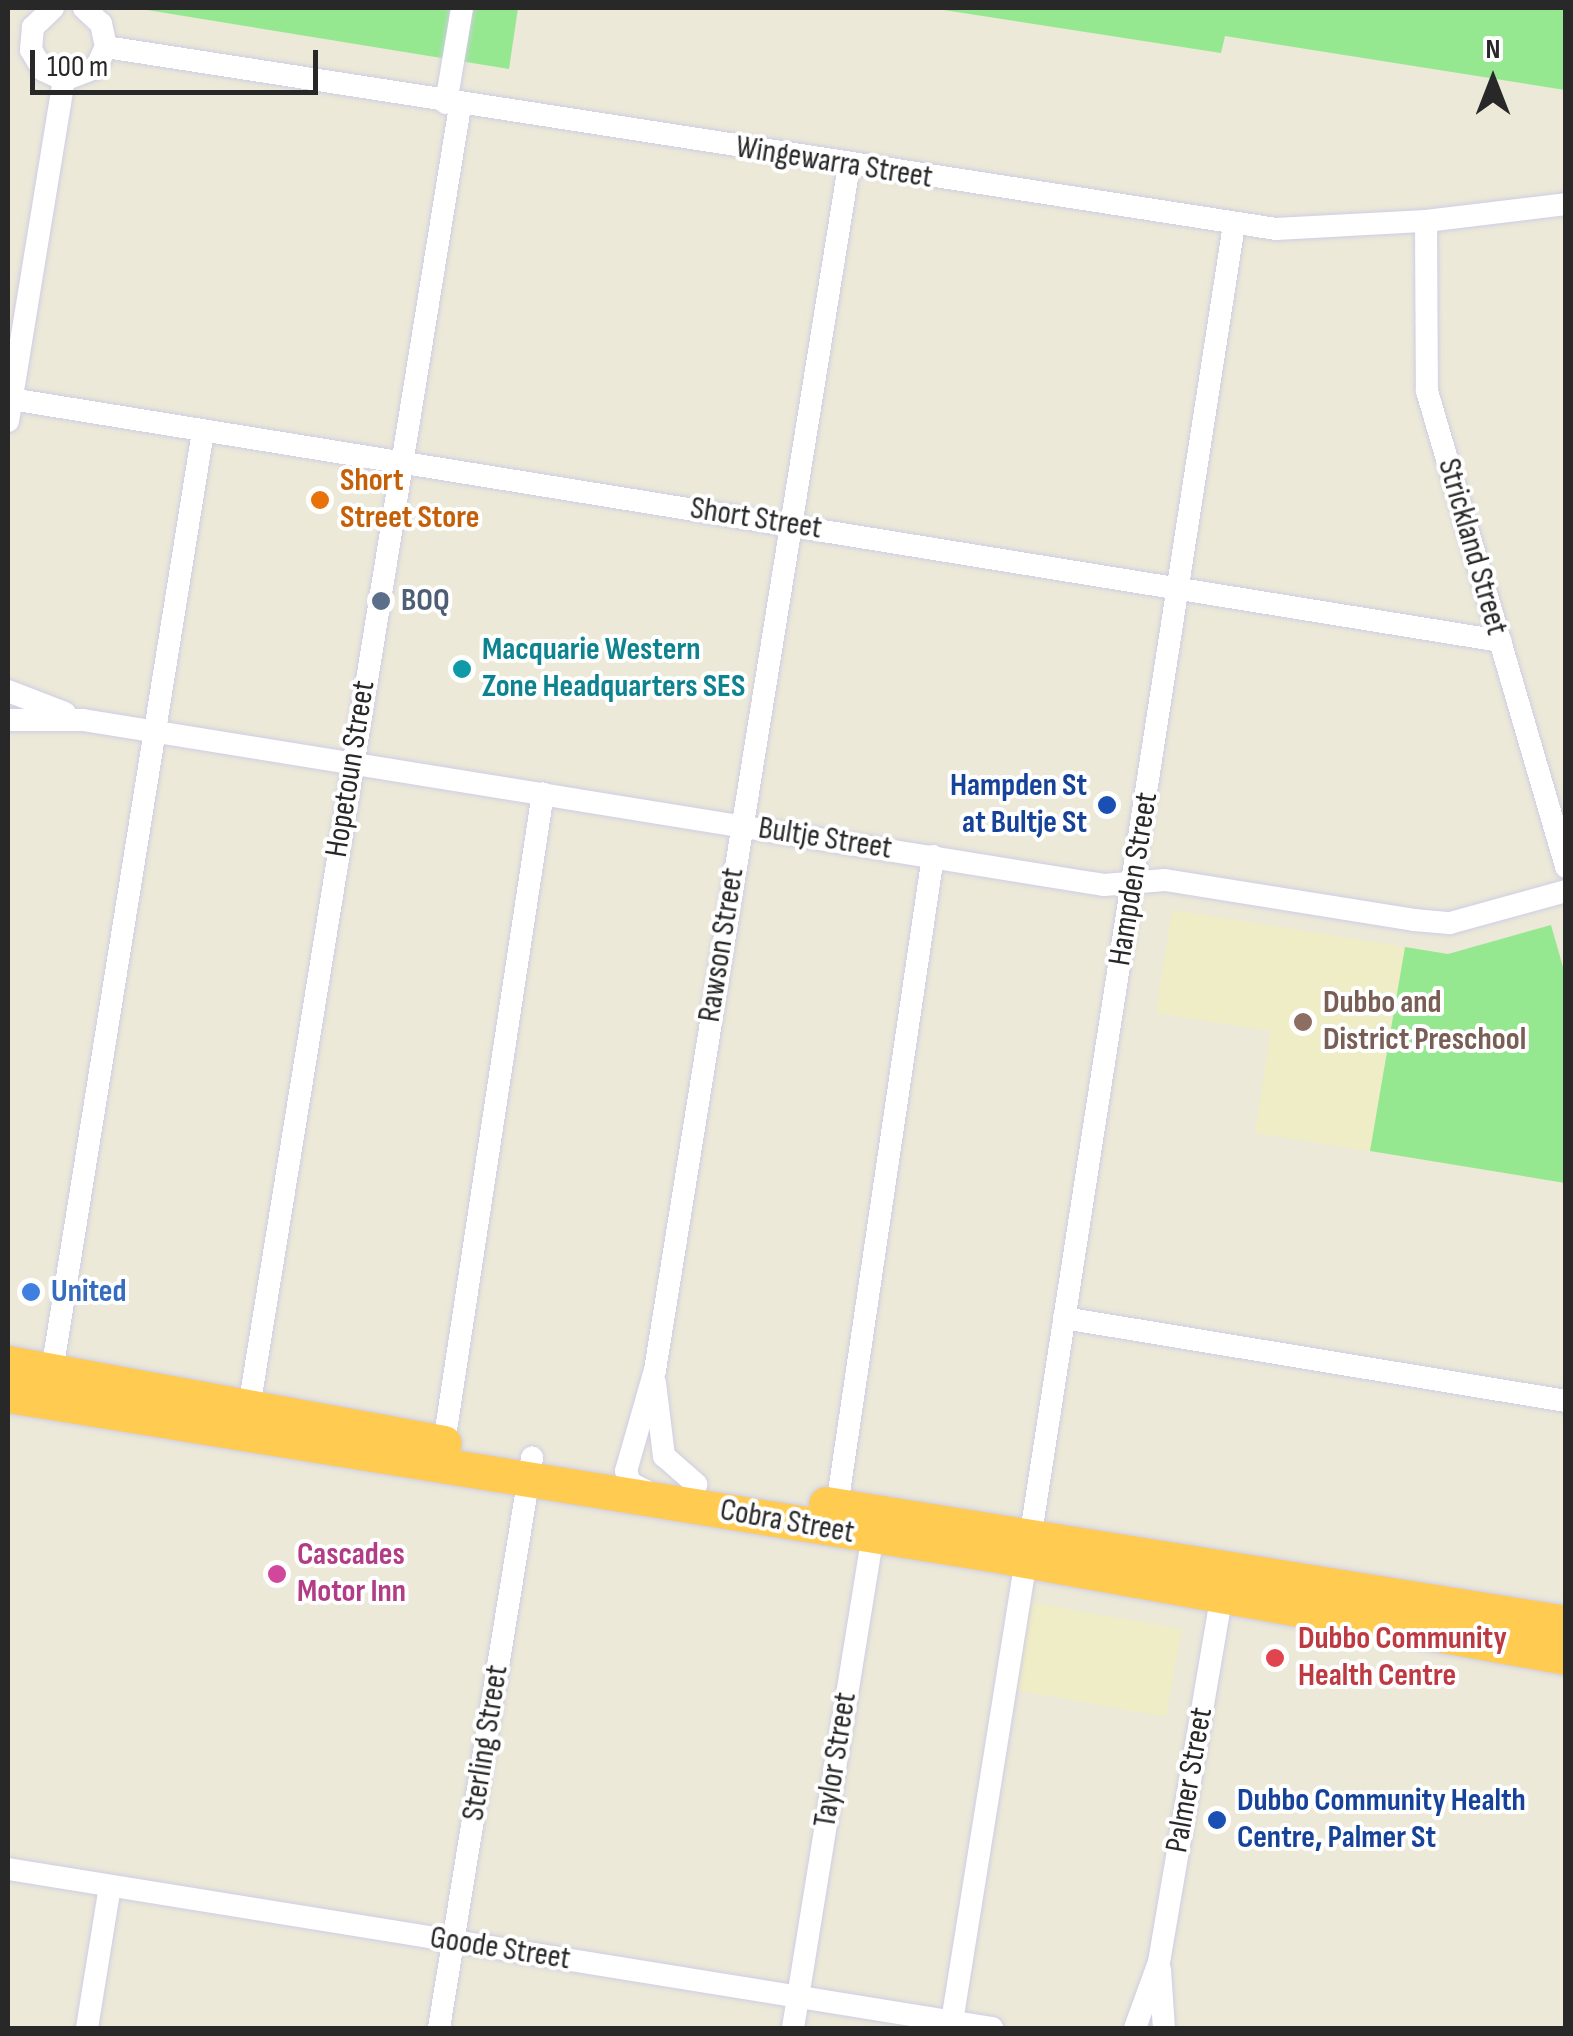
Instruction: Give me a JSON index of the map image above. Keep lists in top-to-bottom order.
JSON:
{
  "streets": {
    "highway": ["Cobra Street"],
    "street": [
      "Wingewarra Street",
      "Short Street",
      "Strickland Street",
      "Hopetoun Street",
      "Bultje Street",
      "Hampden Street",
      "Rawson Street",
      "Sterling Street",
      "Taylor Street",
      "Palmer Street",
      "Goode Street"
    ]
  },
  "crossings": [
    ["Wingewarra Street", "Strickland Street"],
    ["Wingewarra Street", "Hopetoun Street"],
    ["Wingewarra Street", "Hampden Street"],
    ["Wingewarra Street", "Rawson Street"],
    ["Short Street", "Strickland Street"],
    ["Short Street", "Hopetoun Street"],
    ["Short Street", "Hampden Street"],
    ["Short Street", "Rawson Street"],
    ["Hopetoun Street", "Bultje Street"],
    ["Hopetoun Street", "Cobra Street"],
    ["Bultje Street", "Hampden Street"],
    ["Bultje Street", "Rawson Street"],
    ["Hampden Street", "Cobra Street"],
    ["Hampden Street", "Goode Street"],
    ["Rawson Street", "Cobra Street"],
    ["Cobra Street", "Sterling Street"],
    ["Cobra Street", "Taylor Street"],
    ["Sterling Street", "Goode Street"],
    ["Taylor Street", "Goode Street"]
  ],
  "places": [
    "Short Street Store",
    "BOQ",
    "Macquarie Western Zone Headquarters SES",
    "Hampden St at Bultje St",
    "Dubbo and District Preschool",
    "United",
    "Cascades Motor Inn",
    "Dubbo Community Health Centre",
    "Dubbo Community Health Centre, Palmer St"
  ],
  "scale_bar": "100 m",
  "north": "top"
}
